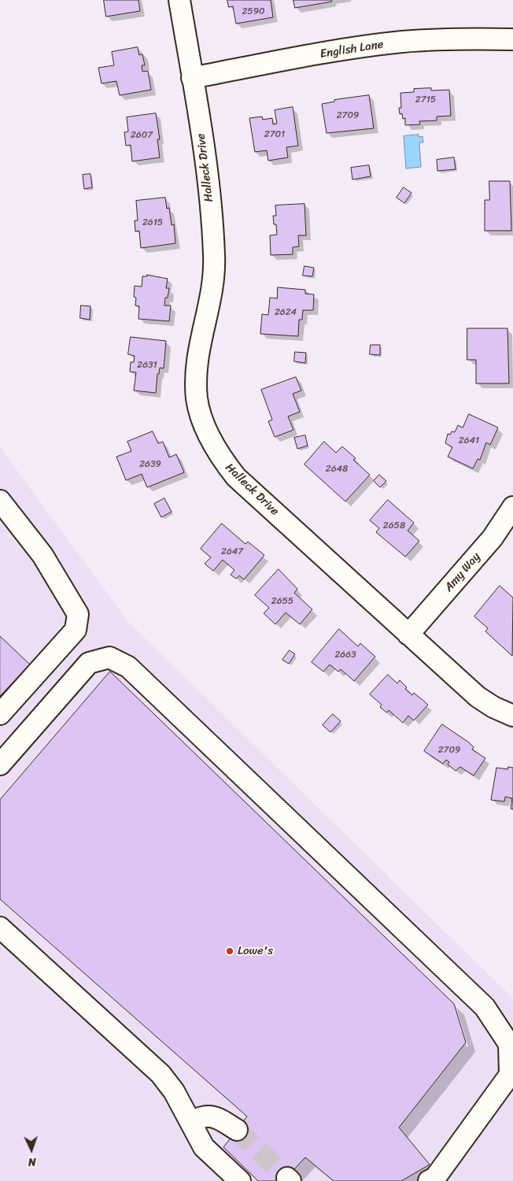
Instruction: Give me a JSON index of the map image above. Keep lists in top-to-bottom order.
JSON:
{
  "streets": {
    "street": ["English Lane", "Halleck Drive", "Amy Way"]
  },
  "crossings": [
    ["English Lane", "Halleck Drive"],
    ["Halleck Drive", "Amy Way"]
  ],
  "places": ["Lowe's"],
  "house_numbers": [
    "2590",
    "2715",
    "2709",
    "2701",
    "2607",
    "2615",
    "2624",
    "2631",
    "2641",
    "2639",
    "2648",
    "2658",
    "2647",
    "2655",
    "2663",
    "2709"
  ],
  "north": "bottom"
}
